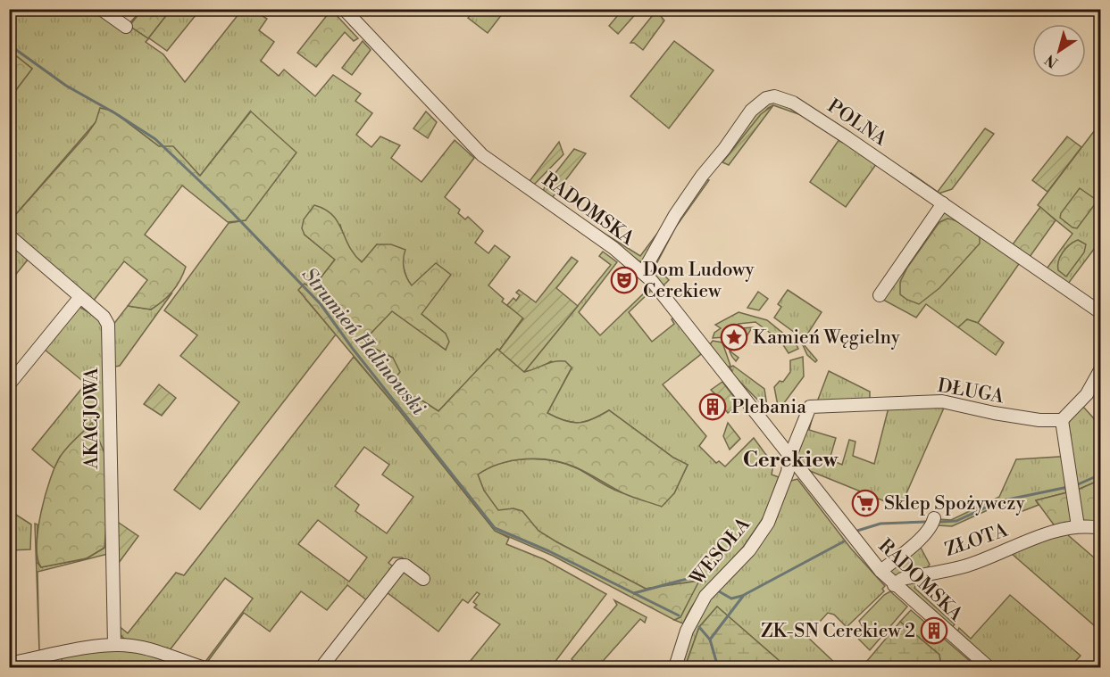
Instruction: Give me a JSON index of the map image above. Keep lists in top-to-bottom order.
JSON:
{
  "streets": {
    "street": [
      "POLNA",
      "RADOMSKA",
      "DŁUGA",
      "AKACJOWA",
      "ZŁOTA",
      "WESOŁA"
    ]
  },
  "crossings": [
    ["POLNA", "RADOMSKA"],
    ["RADOMSKA", "ZŁOTA"],
    ["RADOMSKA", "WESOŁA"],
    ["DŁUGA", "WESOŁA"]
  ],
  "districts": ["Cerekiew"],
  "water": ["Strumień Halinowski"],
  "places": {
    "theatre": ["Dom Ludowy Cerekiew"],
    "place": ["Kamień Węgielny"],
    "building": ["Plebania", "ZK-SN Cerekiew 2"],
    "supermarket": ["Sklep Spożywczy"]
  },
  "north": "bottom left"
}
